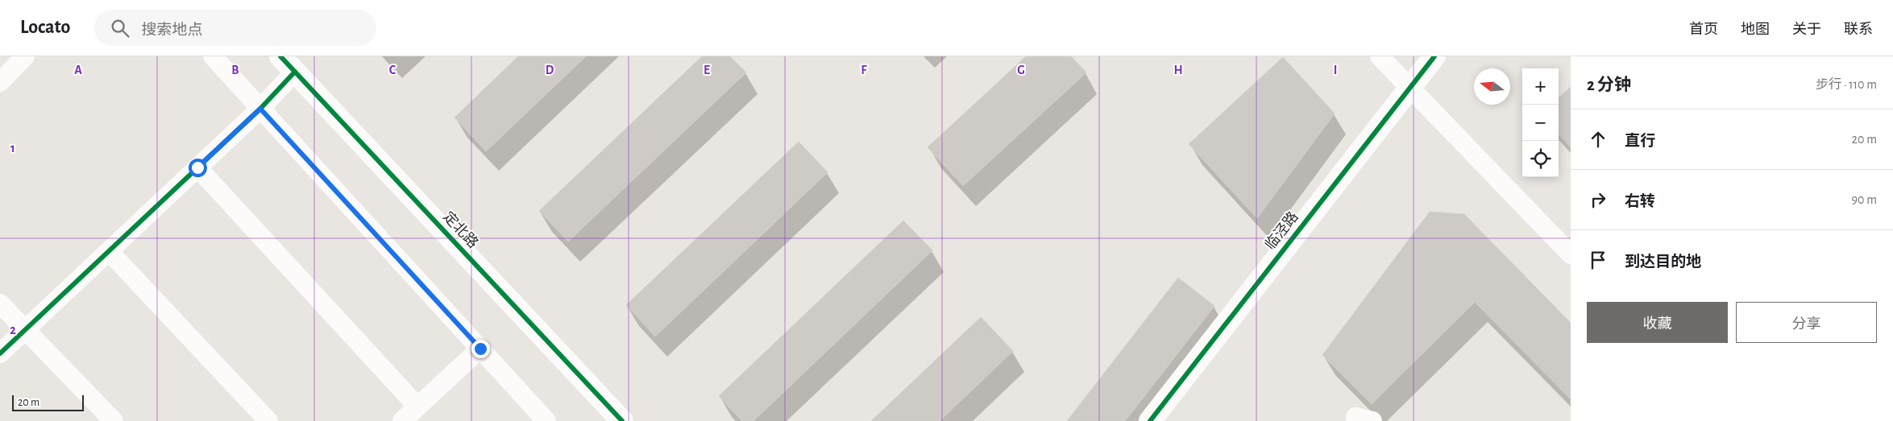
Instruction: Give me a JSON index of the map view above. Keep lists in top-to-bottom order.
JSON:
{
  "streets": {
    "street": ["定北路", "临泾路"]
  },
  "scale_bar": "20 m",
  "north": "left",
  "page": {
    "header": "Locato",
    "search": "搜索地点",
    "nav": [
      "首页",
      "地图",
      "关于",
      "联系"
    ],
    "heading": ["2 分钟", "步行 · 110 m"],
    "map_buttons": ["+", "−"],
    "list": [
      ["直行", "20 m"],
      ["右转", "90 m"],
      "到达目的地"
    ],
    "buttons": ["收藏", "分享"],
    "scale": "20 m"
  },
  "grid": {
    "columns": [
      "A",
      "B",
      "C",
      "D",
      "E",
      "F",
      "G",
      "H",
      "I"
    ],
    "rows": ["1", "2"]
  }
}
